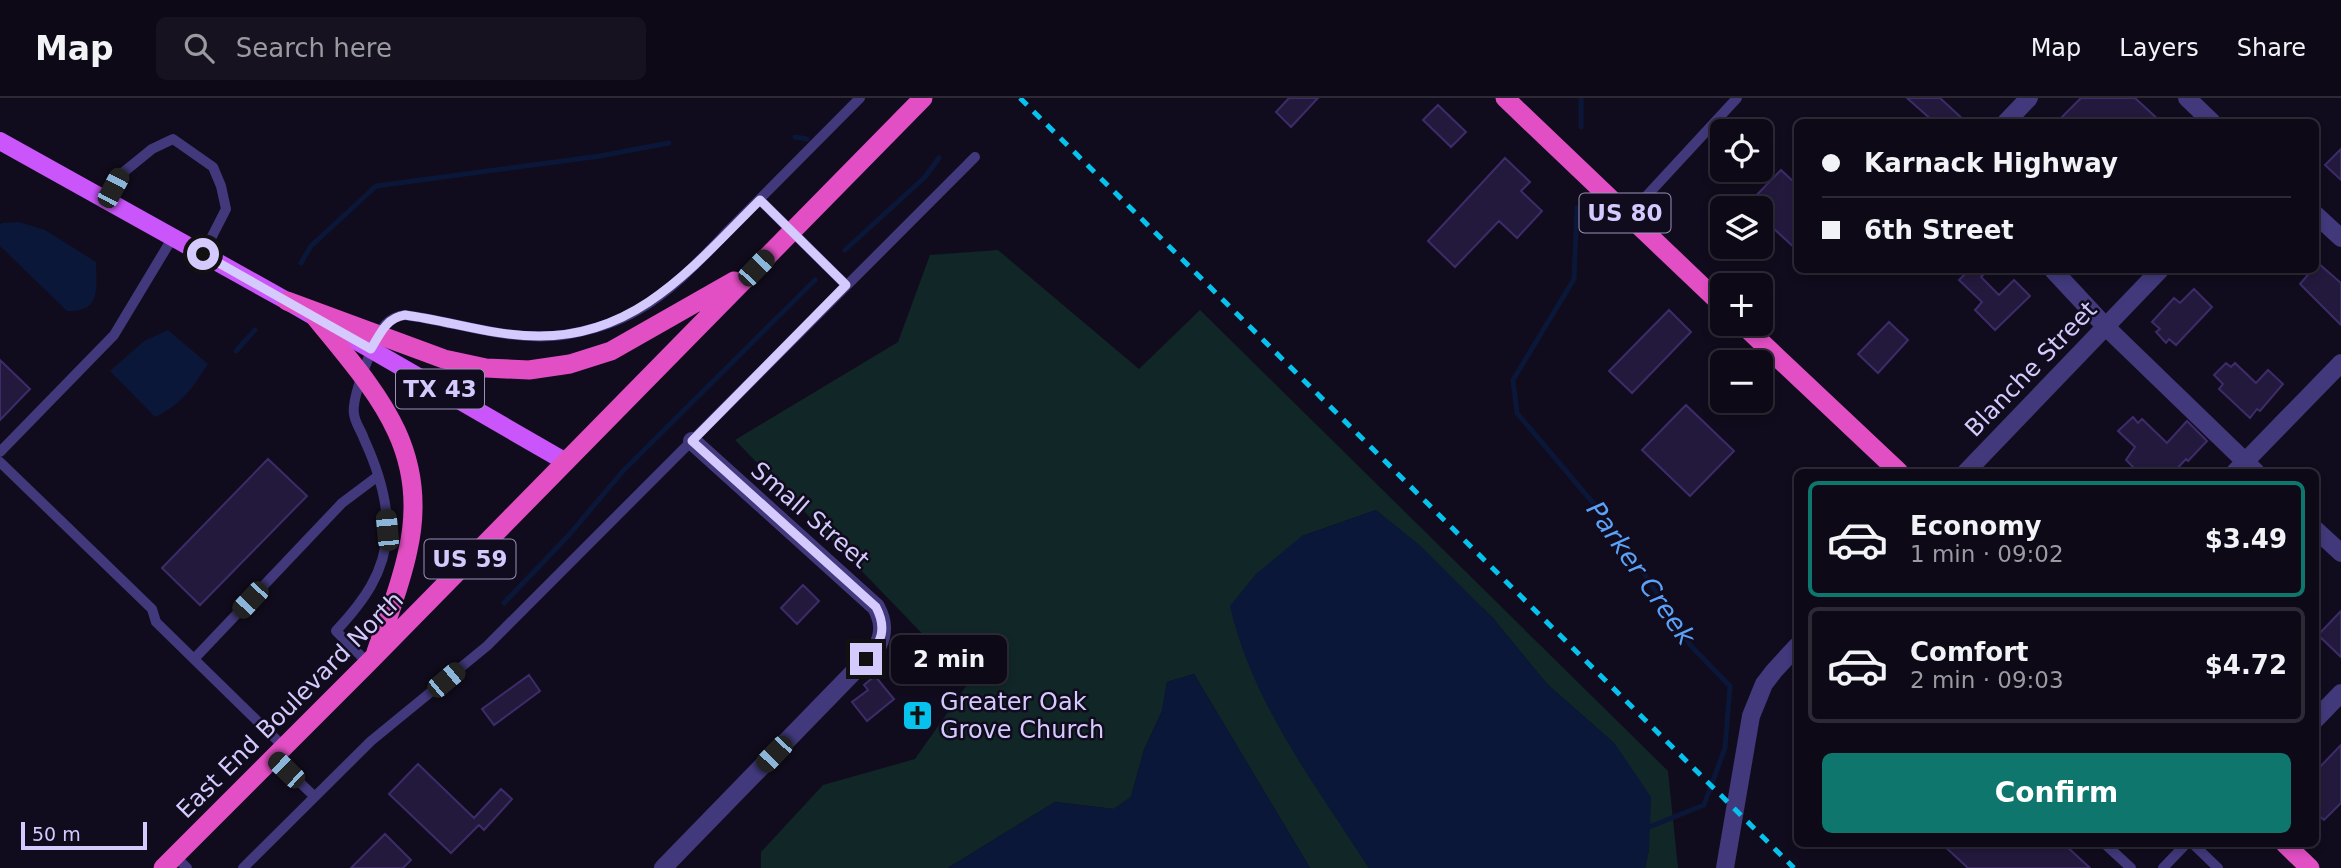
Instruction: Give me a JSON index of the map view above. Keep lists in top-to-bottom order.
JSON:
{
  "streets": {
    "highway": ["US 80", "US 59", "East End Boulevard North"],
    "main road": ["TX 43"],
    "street": ["Blanche Street", "Small Street"]
  },
  "crossings": [
    ["TX 43", "East End Boulevard North"]
  ],
  "water": ["Parker Creek"],
  "places": {
    "church": ["Greater Oak Grove Church"]
  },
  "scale_bar": "50 m",
  "page": {
    "header": "Map",
    "search": "Search here",
    "nav": ["Map", "Layers", "Share"],
    "map_buttons": ["+", "−"],
    "banner": ["Karnack Highway", "6th Street"],
    "list": [
      {
        "name": "Economy",
        "note": "1 min · 09:02",
        "value": "$3.49"
      },
      {
        "name": "Comfort",
        "note": "2 min · 09:03",
        "value": "$4.72"
      }
    ],
    "bubble": "2 min",
    "buttons": "Confirm",
    "scale": "50 m"
  }
}
